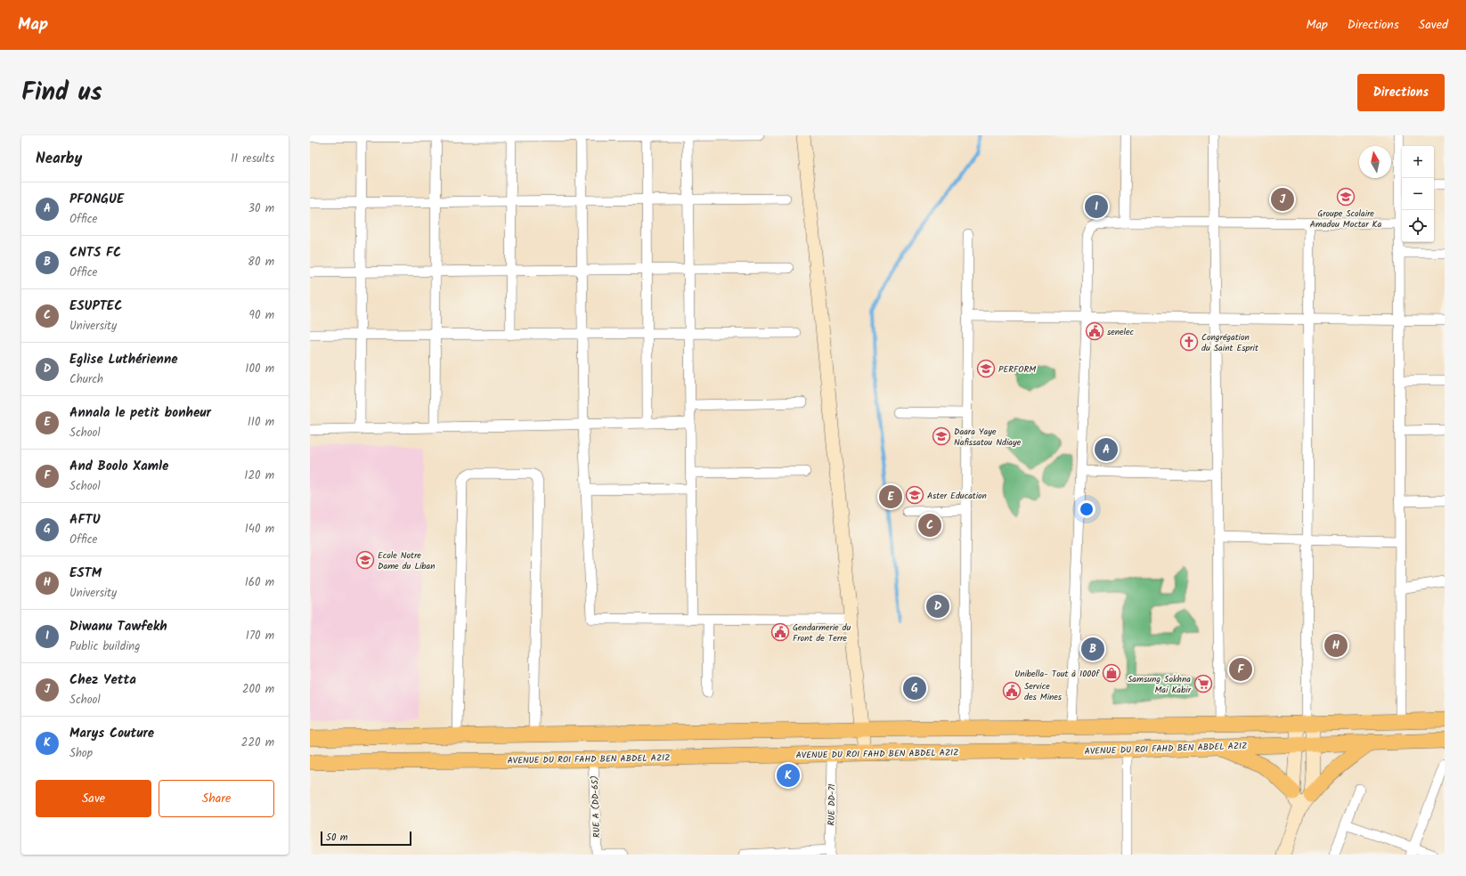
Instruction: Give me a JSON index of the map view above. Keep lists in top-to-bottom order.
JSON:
{
  "streets": {
    "main road": ["AVENUE DU ROI FAHD BEN ABDEL AZIZ"],
    "street": ["RUE DD-71", "RUE A (DD-65)"]
  },
  "crossings": [
    ["AVENUE DU ROI FAHD BEN ABDEL AZIZ", "RUE DD-71"],
    ["AVENUE DU ROI FAHD BEN ABDEL AZIZ", "RUE A (DD-65)"]
  ],
  "places": {
    "school or university": [
      "Groupe Scolaire Amadou Moctar Ka",
      "PERFORM",
      "Daara Yaye Nafissatou Ndiaye",
      "Aster Education",
      "Ecole Notre Dame du Liban"
    ],
    "public building": ["senelec", "Gendarmerie du Front de Terre", "Service des Mines"],
    "church": ["Congrégation du Saint Esprit"],
    "shop": ["Unibella- Tout à 1000f"],
    "supermarket": ["Samsung Sokhna Mai Kabir"]
  },
  "scale_bar": "50 m",
  "north": "top",
  "page": {
    "header": "Map",
    "nav": ["Map", "Directions", "Saved"],
    "title": "Find us",
    "buttons": [
      "Directions",
      ["Save", "Share"]
    ],
    "heading": ["Nearby", "11 results"],
    "map_buttons": ["+", "−"],
    "list": [
      {
        "mark": "A",
        "name": "PFONGUE",
        "note": "Office",
        "value": "30 m"
      },
      {
        "mark": "B",
        "name": "CNTS FC",
        "note": "Office",
        "value": "80 m"
      },
      {
        "mark": "C",
        "name": "ESUPTEC",
        "note": "University",
        "value": "90 m"
      },
      {
        "mark": "D",
        "name": "Eglise Luthérienne",
        "note": "Church",
        "value": "100 m"
      },
      {
        "mark": "E",
        "name": "Annala le petit bonheur",
        "note": "School",
        "value": "110 m"
      },
      {
        "mark": "F",
        "name": "And Boolo Xamle",
        "note": "School",
        "value": "120 m"
      },
      {
        "mark": "G",
        "name": "AFTU",
        "note": "Office",
        "value": "140 m"
      },
      {
        "mark": "H",
        "name": "ESTM",
        "note": "University",
        "value": "160 m"
      },
      {
        "mark": "I",
        "name": "Diwanu Tawfekh",
        "note": "Public building",
        "value": "170 m"
      },
      {
        "mark": "J",
        "name": "Chez Yetta",
        "note": "School",
        "value": "200 m"
      },
      {
        "mark": "K",
        "name": "Marys Couture",
        "note": "Shop",
        "value": "220 m"
      }
    ],
    "pins": [
      "J",
      "I",
      "A",
      "E",
      "C",
      "D",
      "H",
      "B",
      "F",
      "G",
      "K"
    ],
    "scale": "50 m"
  }
}
